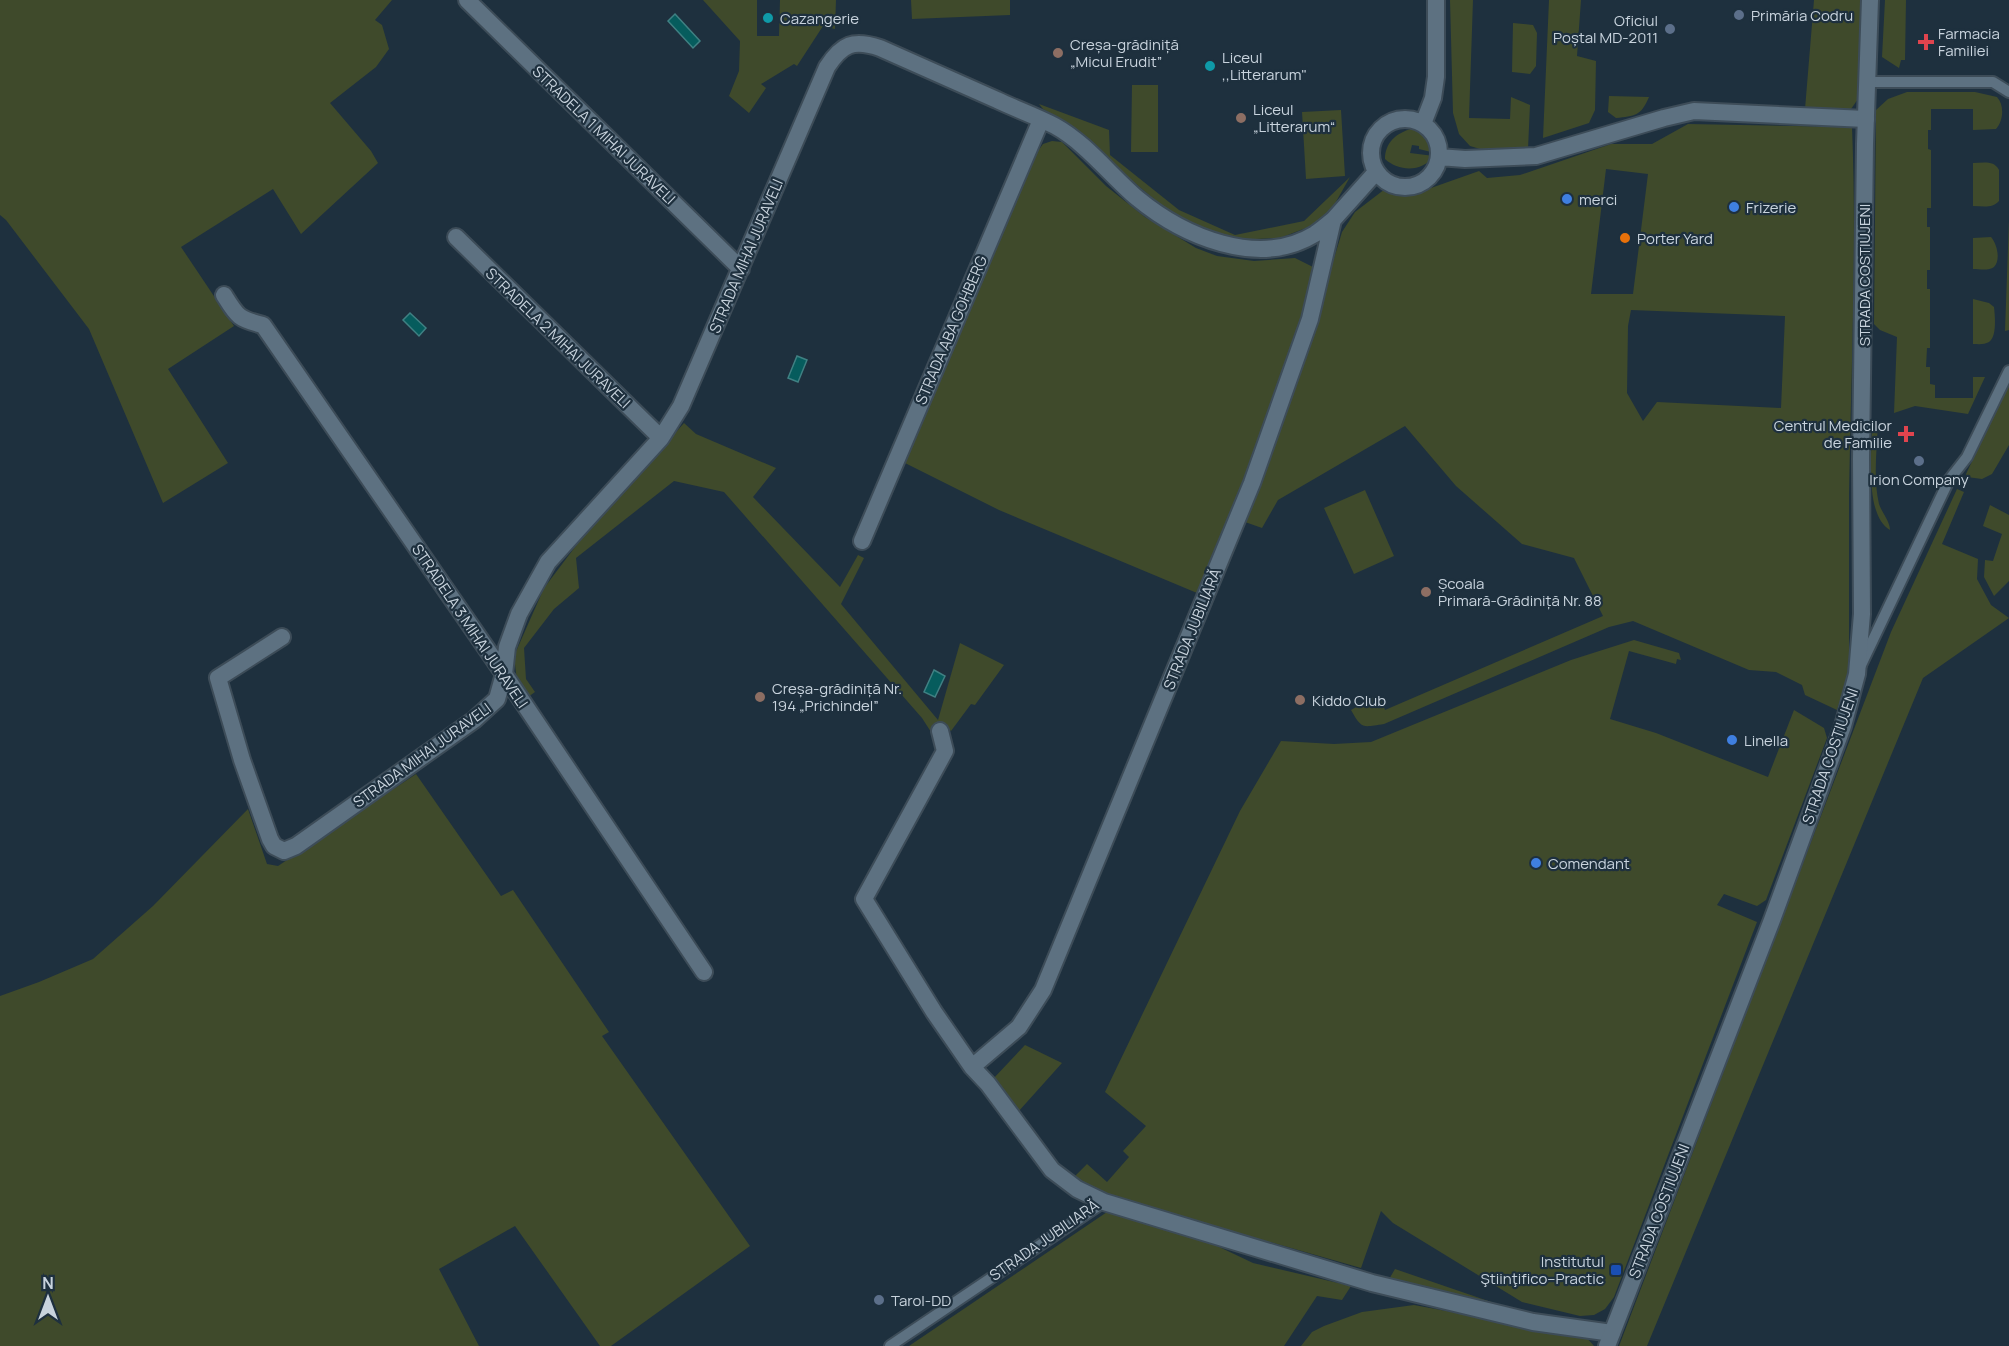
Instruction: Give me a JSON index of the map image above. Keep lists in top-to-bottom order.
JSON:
{
  "streets": {
    "street": [
      "STRADELA 1 MIHAI JURAVELI",
      "STRADA MIHAI JURAVELI",
      "STRADA COSTIUJENI",
      "STRADA ABA GOHBERG",
      "STRADELA 2 MIHAI JURAVELI",
      "STRADELA 3 MIHAI JURAVELI",
      "STRADA JUBILIARĂ"
    ]
  },
  "crossings": [
    ["STRADELA 1 MIHAI JURAVELI", "STRADA MIHAI JURAVELI"],
    ["STRADA MIHAI JURAVELI", "STRADA ABA GOHBERG"],
    ["STRADA MIHAI JURAVELI", "STRADELA 2 MIHAI JURAVELI"],
    ["STRADA MIHAI JURAVELI", "STRADELA 3 MIHAI JURAVELI"],
    ["STRADA MIHAI JURAVELI", "STRADA JUBILIARĂ"],
    ["STRADA COSTIUJENI", "STRADA JUBILIARĂ"]
  ],
  "places": {
    "other": [
      "Primăria Codru",
      "Cazangerie",
      "Oficiul Poștal MD-2011",
      "Creșa-grădiniță „Micul Erudit”",
      "Liceul ,,Litterarum\"",
      "Liceul „Litterarum“",
      "merci",
      "Frizerie",
      "Porter Yard",
      "Irion Company",
      "Școala Primară-Grădiniță Nr. 88",
      "Creșa-grădiniță Nr. 194 „Prichindel”",
      "Kiddo Club",
      "Linella",
      "Comendant",
      "Tarol-DD"
    ],
    "health": ["Farmacia Familiei", "Centrul Medicilor de Familie"],
    "transit": ["Institutul Ştiinţifico–Practic"]
  },
  "north": "top"
}
